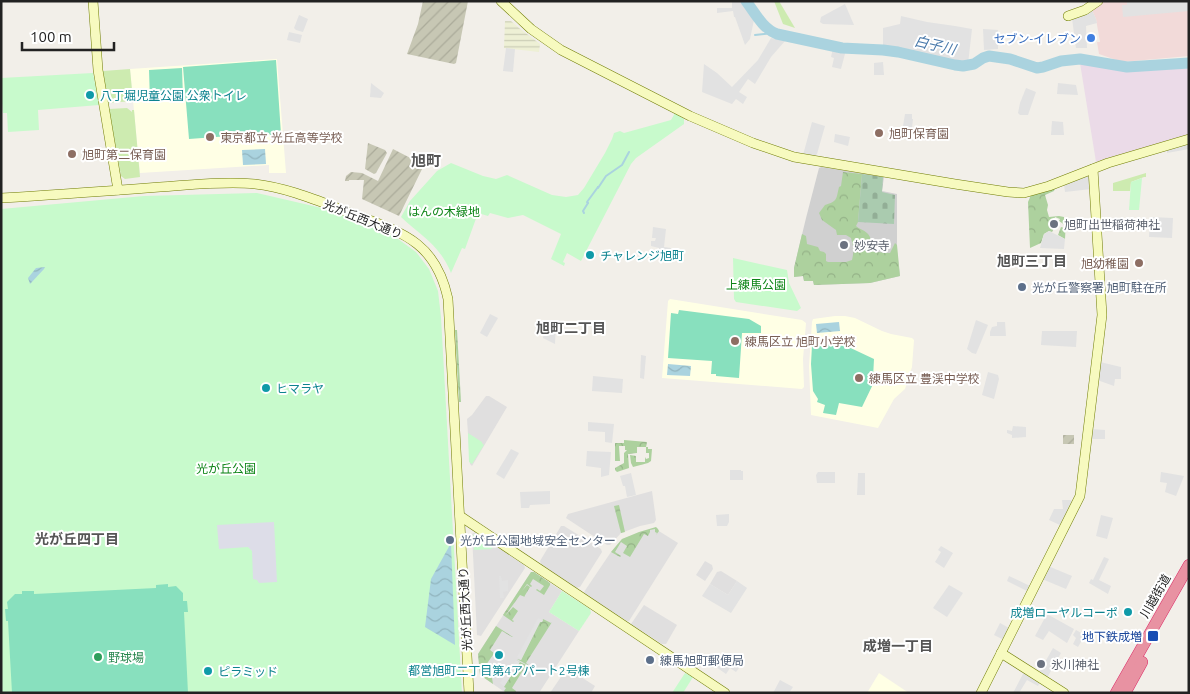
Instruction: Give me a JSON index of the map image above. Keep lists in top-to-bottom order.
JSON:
{
  "streets": {
    "highway": ["川越街道"],
    "street": ["光が丘西大通り"]
  },
  "districts": [
    "旭町",
    "旭町三丁目",
    "旭町二丁目",
    "光が丘四丁目",
    "成増一丁目"
  ],
  "water": ["白子川"],
  "parks": ["はんの木緑地", "上練馬公園", "光が丘公園"],
  "places": {
    "other": [
      "セブン-イレブン",
      "八丁堀児童公園 公衆トイレ",
      "旭町保育園",
      "東京都立 光丘高等学校",
      "旭町第二保育園",
      "旭町出世稲荷神社",
      "妙安寺",
      "チャレンジ旭町",
      "旭幼稚園",
      "光が丘警察署 旭町駐在所",
      "練馬区立 旭町小学校",
      "練馬区立 豊渓中学校",
      "ヒマラヤ",
      "光が丘公園地域安全センター",
      "成増ローヤルコーポ",
      "都営旭町二丁目第4アパート2号棟",
      "野球場",
      "練馬旭町郵便局",
      "氷川神社",
      "ピラミッド"
    ],
    "transit": ["地下鉄成増"]
  },
  "scale_bar": "100 m"
}
